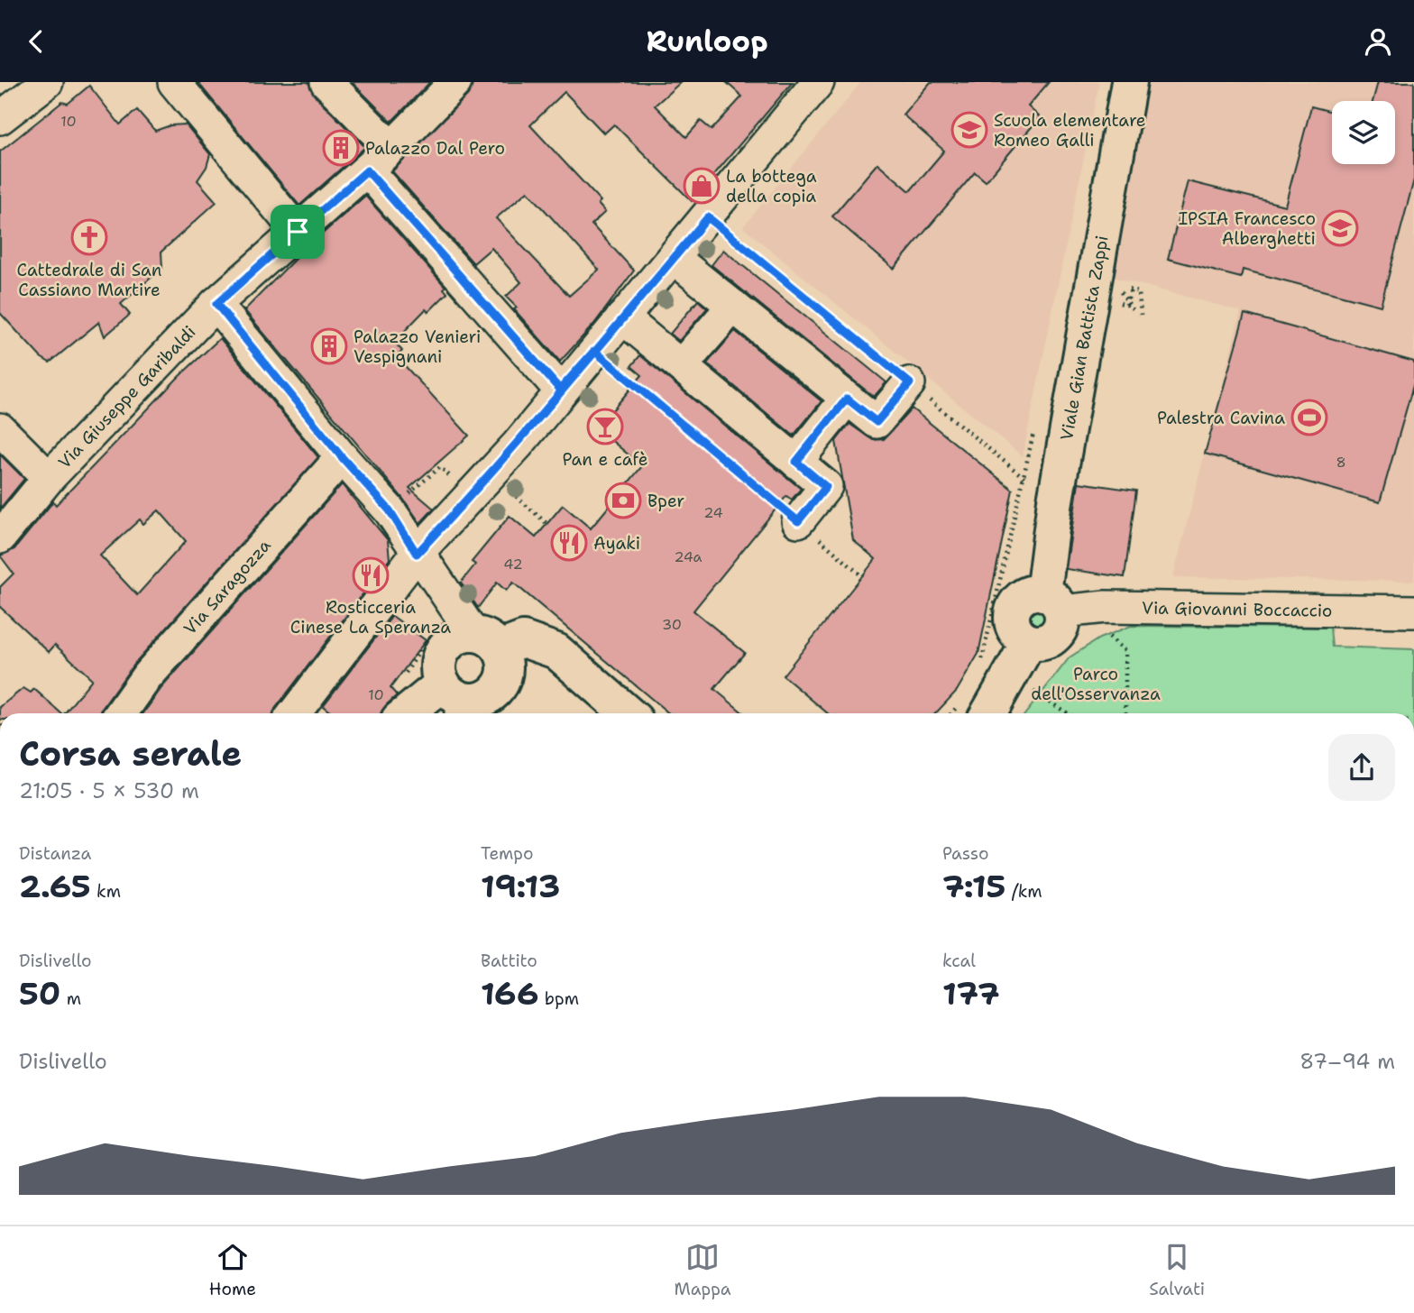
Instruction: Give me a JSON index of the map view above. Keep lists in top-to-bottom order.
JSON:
{
  "streets": {
    "street": [
      "Viale Gian Battista Zappi",
      "Via Giuseppe Garibaldi",
      "Via Saragozza",
      "Via Giovanni Boccaccio"
    ]
  },
  "crossings": [
    ["Viale Gian Battista Zappi", "Via Giovanni Boccaccio"]
  ],
  "parks": ["Parco dell'Osservanza"],
  "places": {
    "school or university": ["Scuola elementare Romeo Galli", "IPSIA Francesco Alberghetti"],
    "building": ["Palazzo Dal Pero", "Palazzo Venieri Vespignani"],
    "shop": ["La bottega della copia"],
    "church": ["Cattedrale di San Cassiano Martire"],
    "sports": ["Palestra Cavina"],
    "bar": ["Pan e cafè"],
    "bank": ["Bper"],
    "restaurant": ["Ayaki", "Rosticceria Cinese La Speranza"]
  },
  "house_numbers": [
    "10",
    "8",
    "24",
    "24a",
    "42",
    "30",
    "10"
  ],
  "page": {
    "header": "Runloop",
    "heading": ["Corsa serale", "21:05 · 5 × 530 m"],
    "stats": [
      ["Distanza", "2.65 km"],
      ["Tempo", "19:13"],
      ["Passo", "7:15 /km"],
      ["Dislivello", "50 m"],
      ["Battito", "166 bpm"],
      ["kcal", "177"]
    ],
    "chart": ["Dislivello", "87–94 m"],
    "tabs": ["Home", "Mappa", "Salvati"]
  }
}
